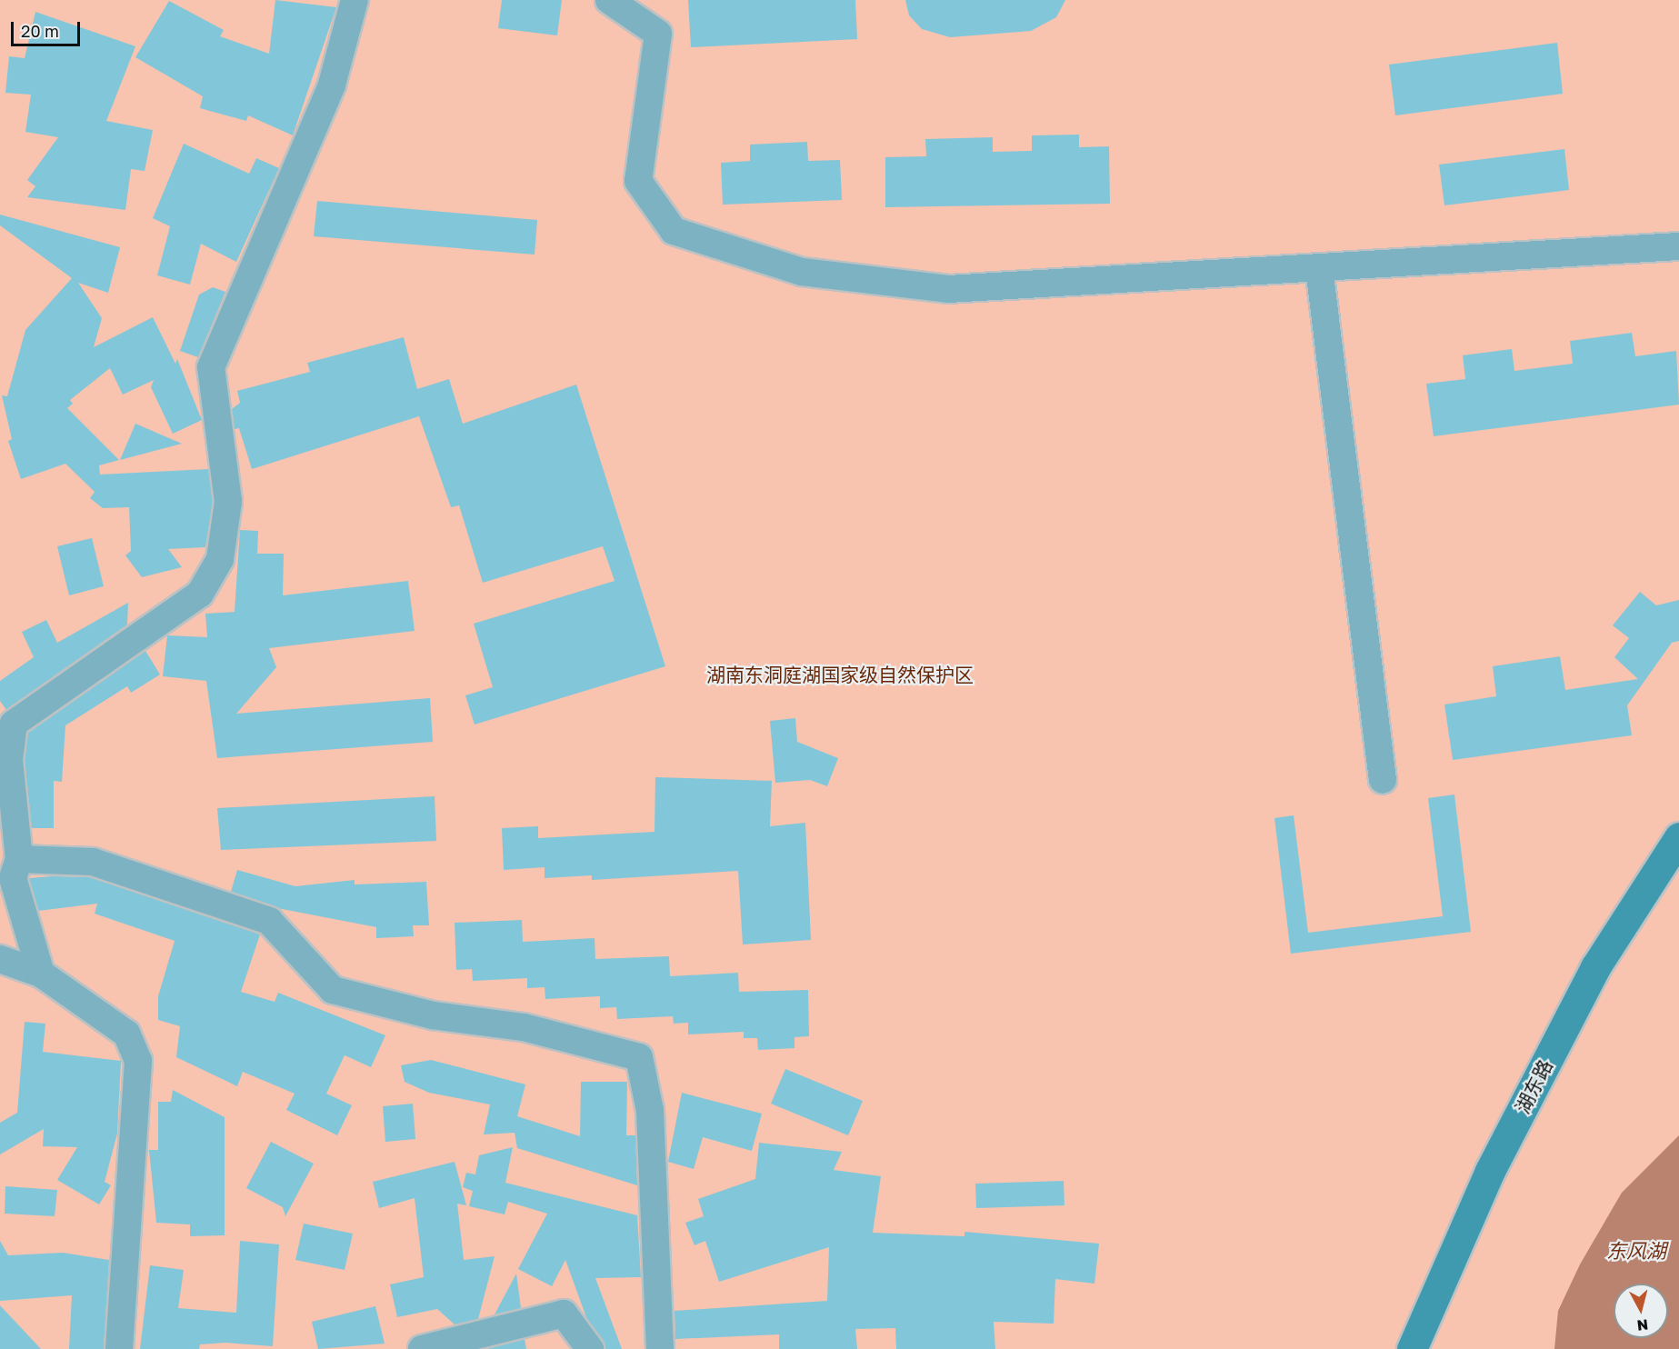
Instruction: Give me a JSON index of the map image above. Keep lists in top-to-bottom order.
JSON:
{
  "streets": {
    "street": ["湖东路"]
  },
  "water": ["东风湖"],
  "parks": ["湖南东洞庭湖国家级自然保护区"],
  "scale_bar": "20 m",
  "north": "bottom"
}
